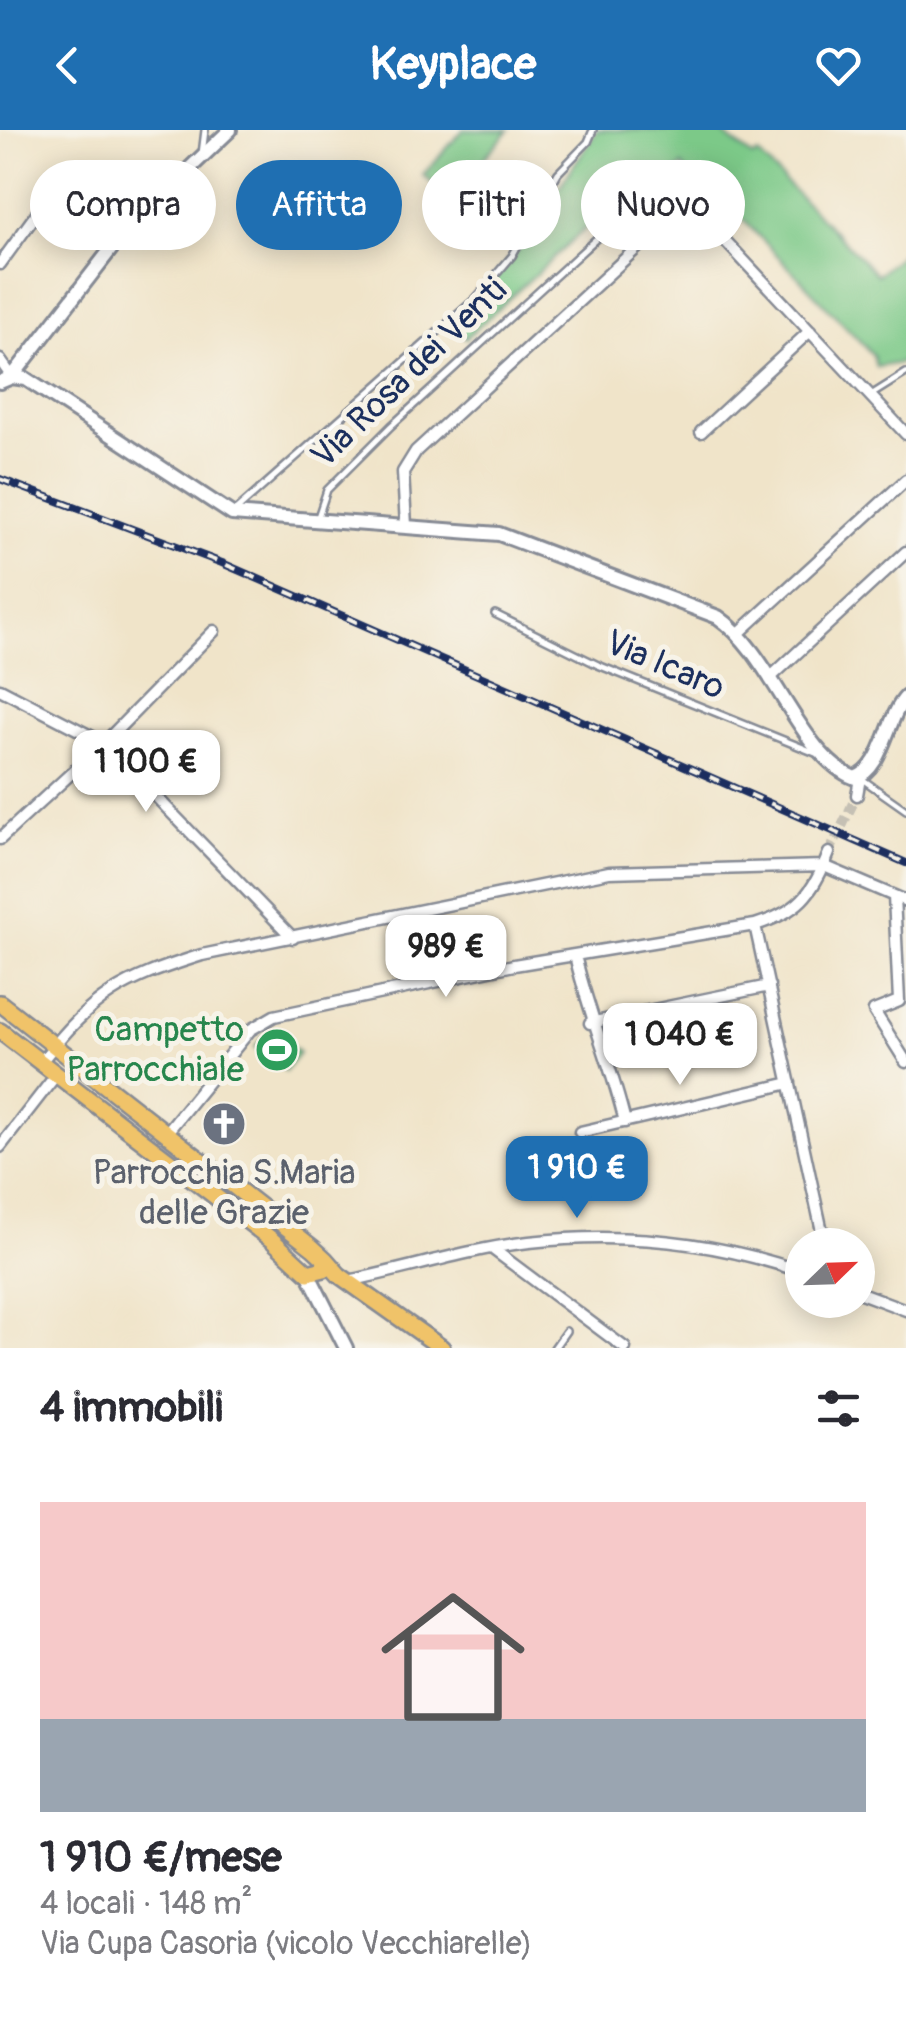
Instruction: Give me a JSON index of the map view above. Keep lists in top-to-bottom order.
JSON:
{
  "streets": {
    "street": ["Via Rosa dei Venti"],
    "lane": ["Via Icaro"]
  },
  "crossings": [
    ["Via Rosa dei Venti", "Via Icaro"]
  ],
  "places": {
    "sports": ["Campetto Parrocchiale"],
    "church": ["Parrocchia S.Maria delle Grazie"]
  },
  "north": "top right",
  "page": {
    "header": "Keyplace",
    "chip": [
      "Compra",
      "Affitta",
      "Filtri",
      "Nuovo"
    ],
    "price": [
      "1 100 €",
      "989 €",
      "1 040 €",
      "1 910 €"
    ],
    "heading": "4 immobili",
    "list": [
      {
        "name": "1 910 €/mese",
        "note": "4 locali · 148 m² · Via Cupa Casoria (vicolo Vecchiarelle)"
      }
    ]
  }
}
